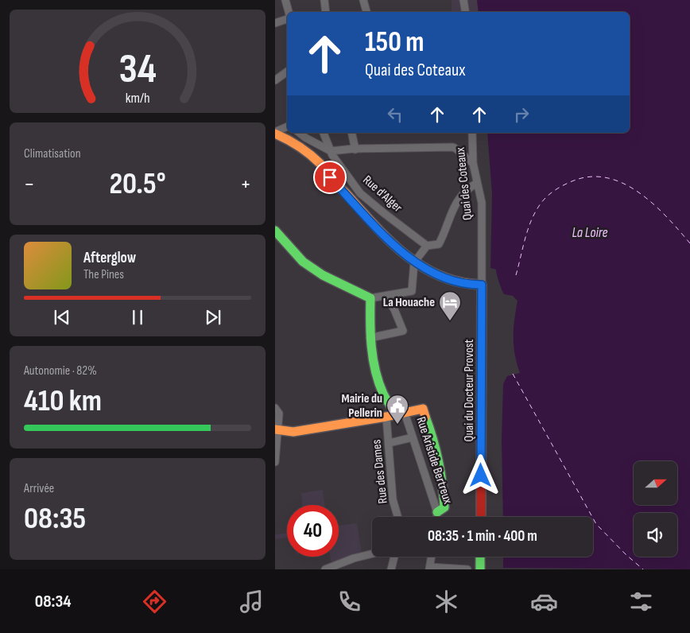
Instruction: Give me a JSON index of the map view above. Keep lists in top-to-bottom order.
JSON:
{
  "streets": {
    "street": [
      "Quai des Coteaux",
      "Rue d'Alger",
      "Quai du Docteur Provost",
      "Rue Aristide Bertreux",
      "Rue des Dames"
    ]
  },
  "crossings": [
    ["Quai des Coteaux", "Quai du Docteur Provost"]
  ],
  "water": ["La Loire"],
  "places": {
    "hotel": ["La Houache"],
    "public building": ["Mairie du Pellerin"]
  },
  "north": "right",
  "page": {
    "turn": ["150 m", "Quai des Coteaux"],
    "tile": [
      "Climatisation",
      ["Autonomie · 82%", "410 km"],
      ["Arrivée", "08:35"]
    ],
    "heat": ["−", "20.5°", "+"],
    "song": ["Afterglow", "The Pines"],
    "limit": "40",
    "trip": "08:35 · 1 min · 400 m",
    "tabs": "08:34",
    "gauge": ["34", "km/h"]
  }
}
